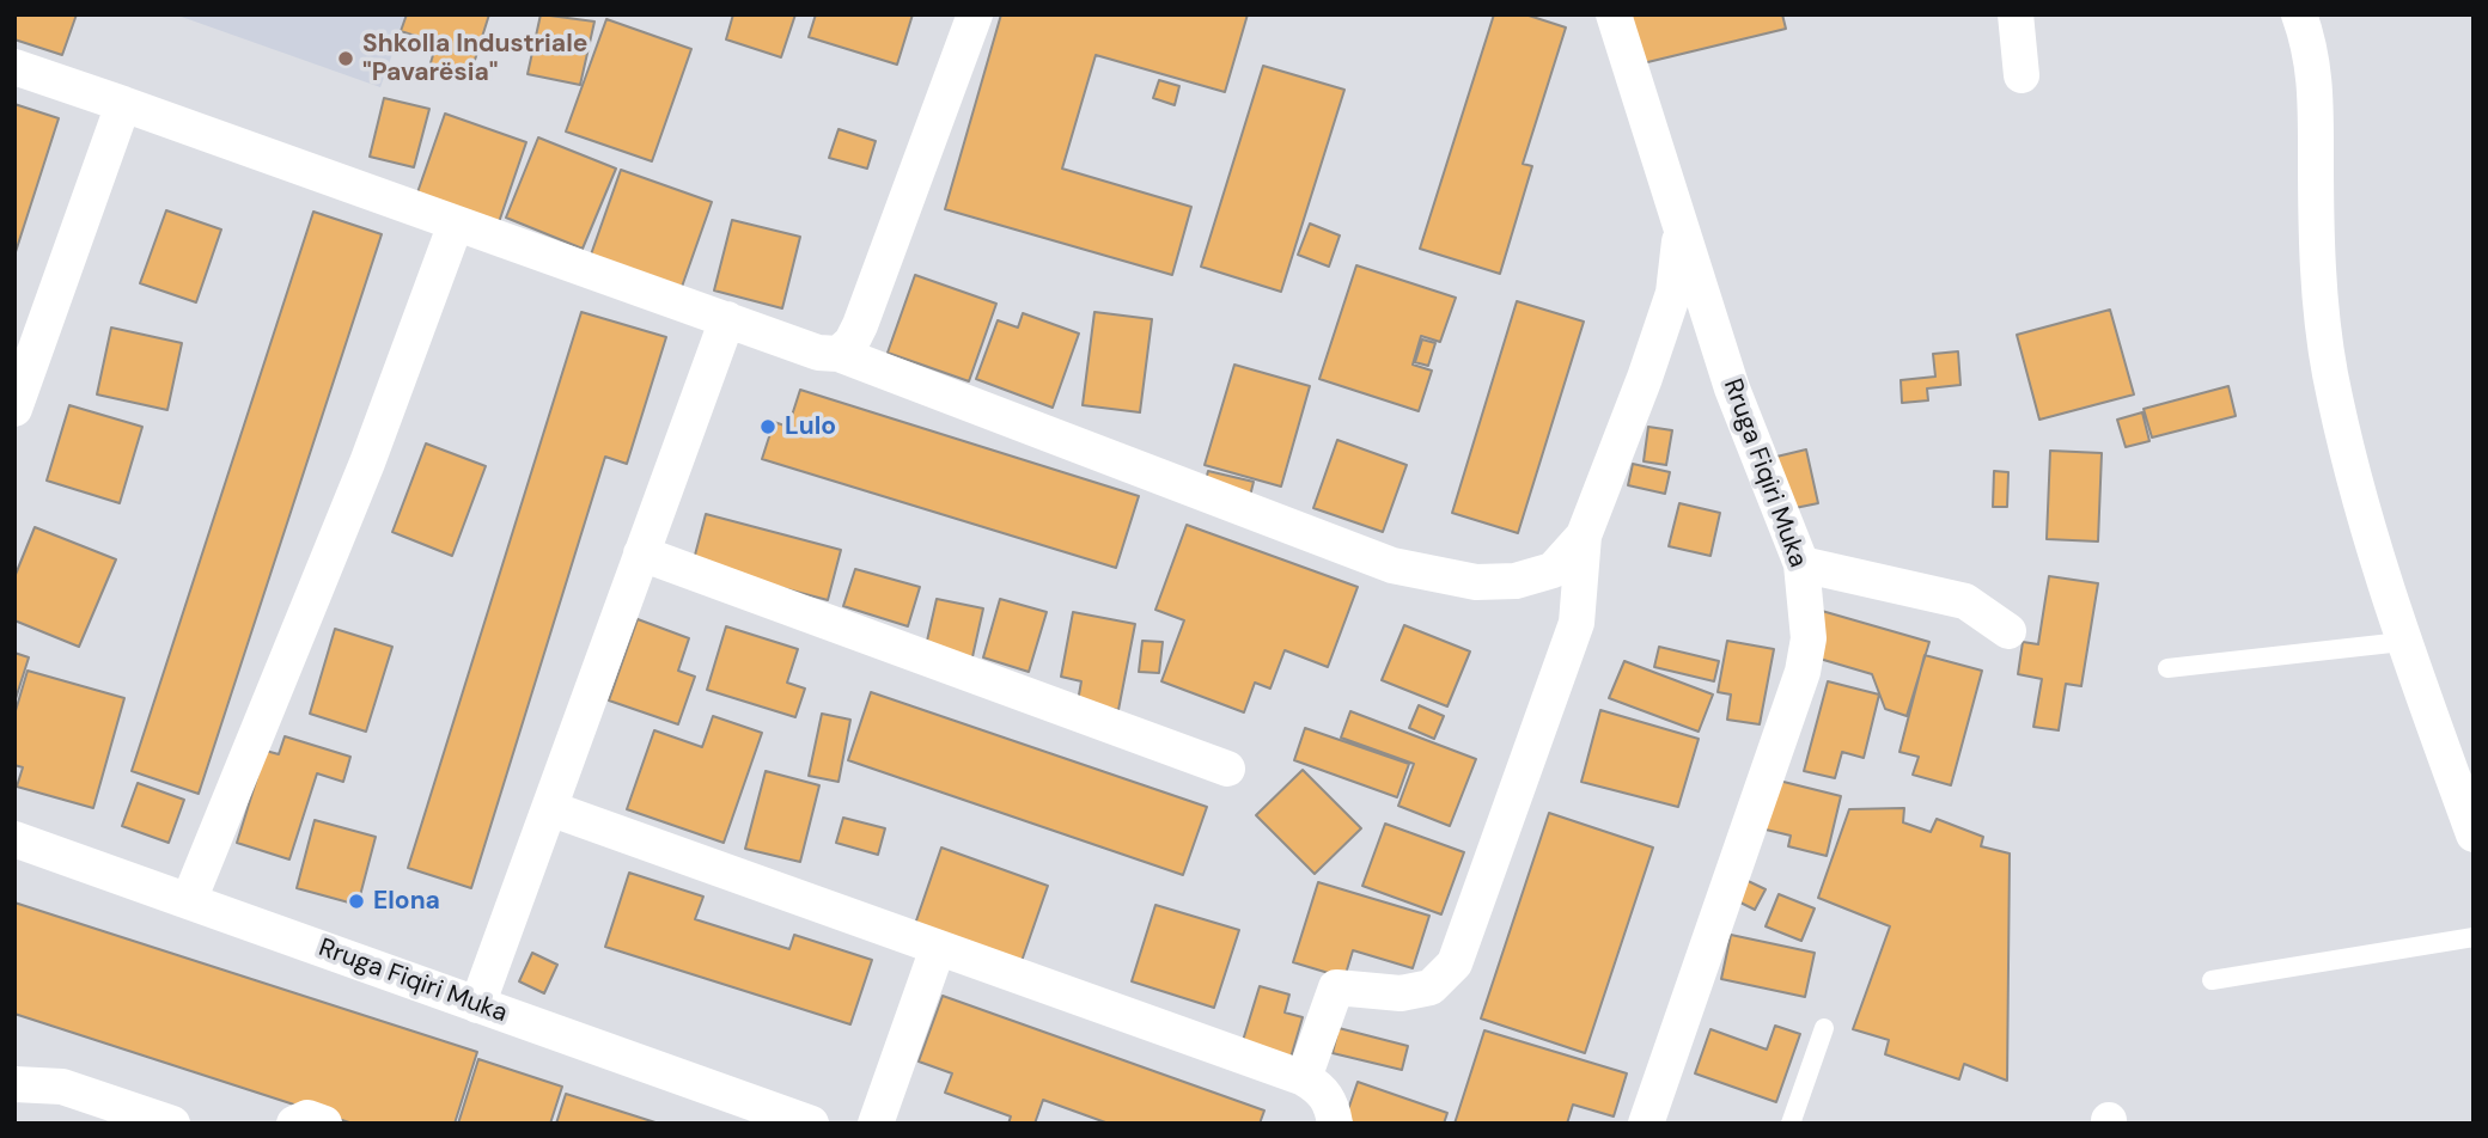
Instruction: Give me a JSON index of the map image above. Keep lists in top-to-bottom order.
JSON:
{
  "streets": {
    "street": ["Rruga Fiqiri Muka"]
  },
  "places": ["Shkolla Industriale \"Pavarësia\"", "Lulo", "Elona"]
}
